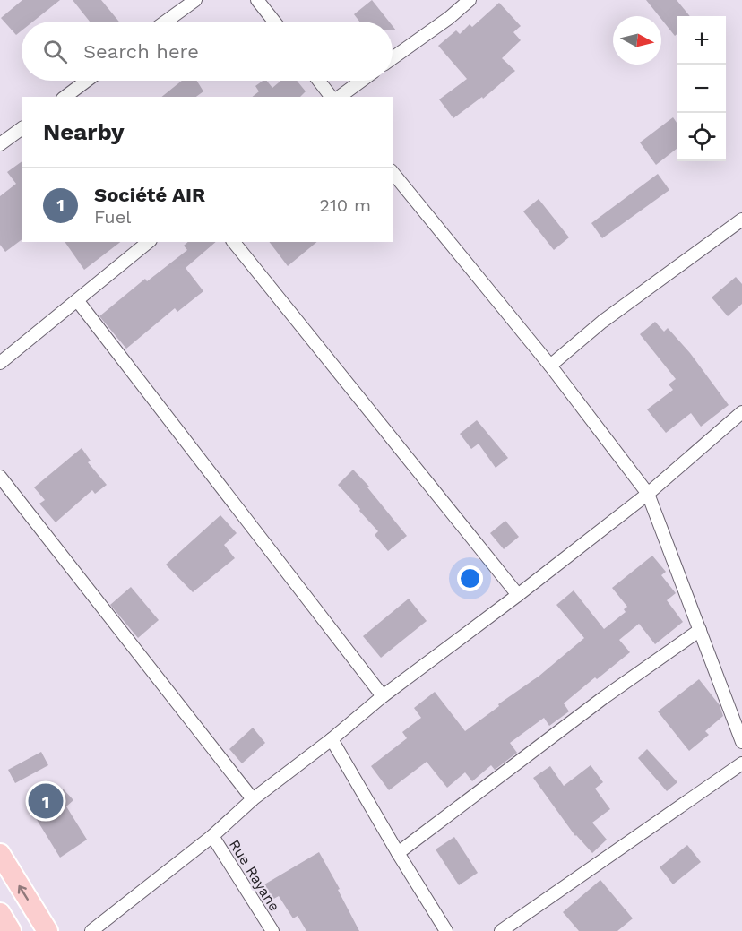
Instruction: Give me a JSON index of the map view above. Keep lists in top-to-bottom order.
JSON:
{
  "streets": {
    "street": ["Rue Rayane"]
  },
  "north": "right",
  "page": {
    "map_buttons": ["+", "−"],
    "search": "Search here",
    "heading": "Nearby",
    "list": [
      {
        "mark": "1",
        "name": "Société AIR",
        "note": "Fuel",
        "value": "210 m"
      }
    ],
    "pins": "1"
  }
}
